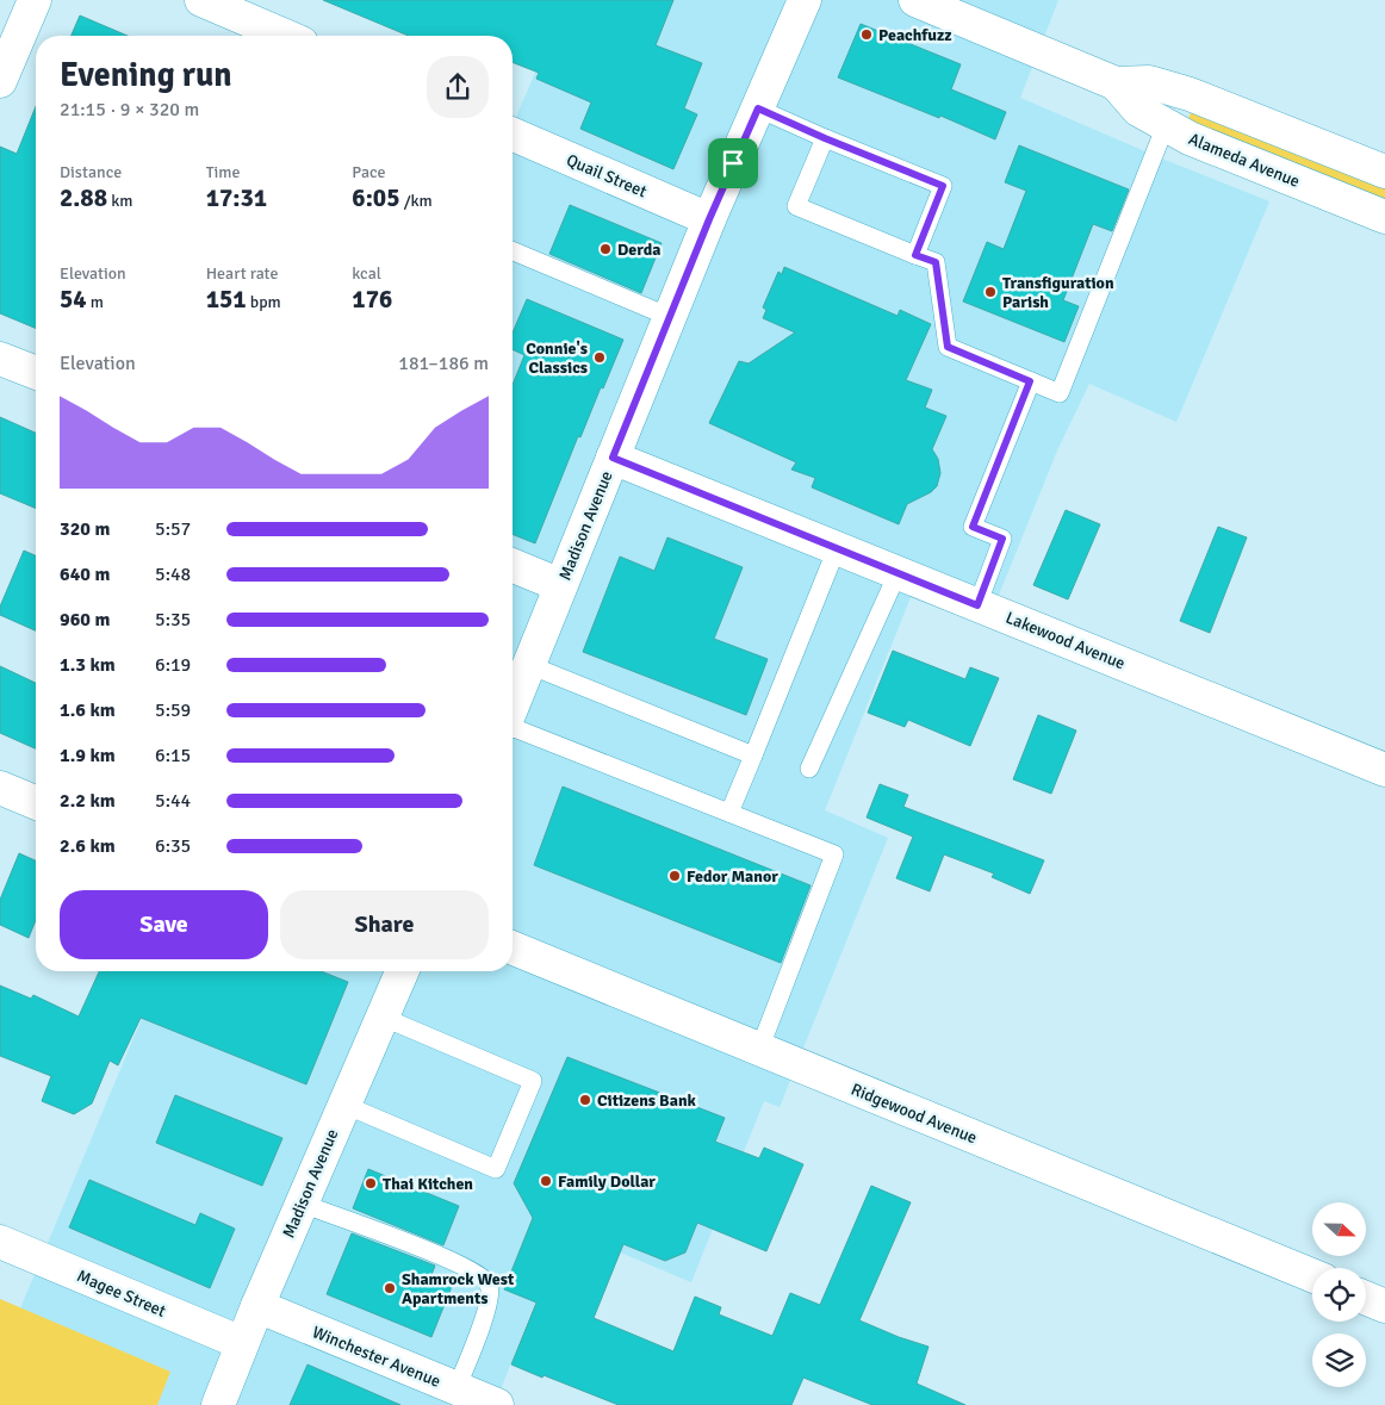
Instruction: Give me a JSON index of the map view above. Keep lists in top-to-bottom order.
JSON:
{
  "streets": {
    "street": [
      "Alameda Avenue",
      "Quail Street",
      "Madison Avenue",
      "Lakewood Avenue",
      "Ridgewood Avenue",
      "Magee Street",
      "Winchester Avenue"
    ]
  },
  "crossings": [
    ["Quail Street", "Madison Avenue"],
    ["Madison Avenue", "Lakewood Avenue"],
    ["Madison Avenue", "Magee Street"],
    ["Madison Avenue", "Winchester Avenue"]
  ],
  "places": [
    "Peachfuzz",
    "Derda",
    "Transfiguration Parish",
    "Connie's Classics",
    "Fedor Manor",
    "Citizens Bank",
    "Family Dollar",
    "Thai Kitchen",
    "Shamrock West Apartments"
  ],
  "north": "right",
  "page": {
    "heading": ["Evening run", "21:15 · 9 × 320 m"],
    "stats": [
      ["Distance", "2.88 km"],
      ["Time", "17:31"],
      ["Pace", "6:05 /km"],
      ["Elevation", "54 m"],
      ["Heart rate", "151 bpm"],
      ["kcal", "176"]
    ],
    "chart": ["Elevation", "181–186 m"],
    "list": [
      {
        "name": "320 m",
        "note": "5:57"
      },
      {
        "name": "640 m",
        "note": "5:48"
      },
      {
        "name": "960 m",
        "note": "5:35"
      },
      {
        "name": "1.3 km",
        "note": "6:19"
      },
      {
        "name": "1.6 km",
        "note": "5:59"
      },
      {
        "name": "1.9 km",
        "note": "6:15"
      },
      {
        "name": "2.2 km",
        "note": "5:44"
      },
      {
        "name": "2.6 km",
        "note": "6:35"
      }
    ],
    "buttons": ["Save", "Share"]
  }
}
